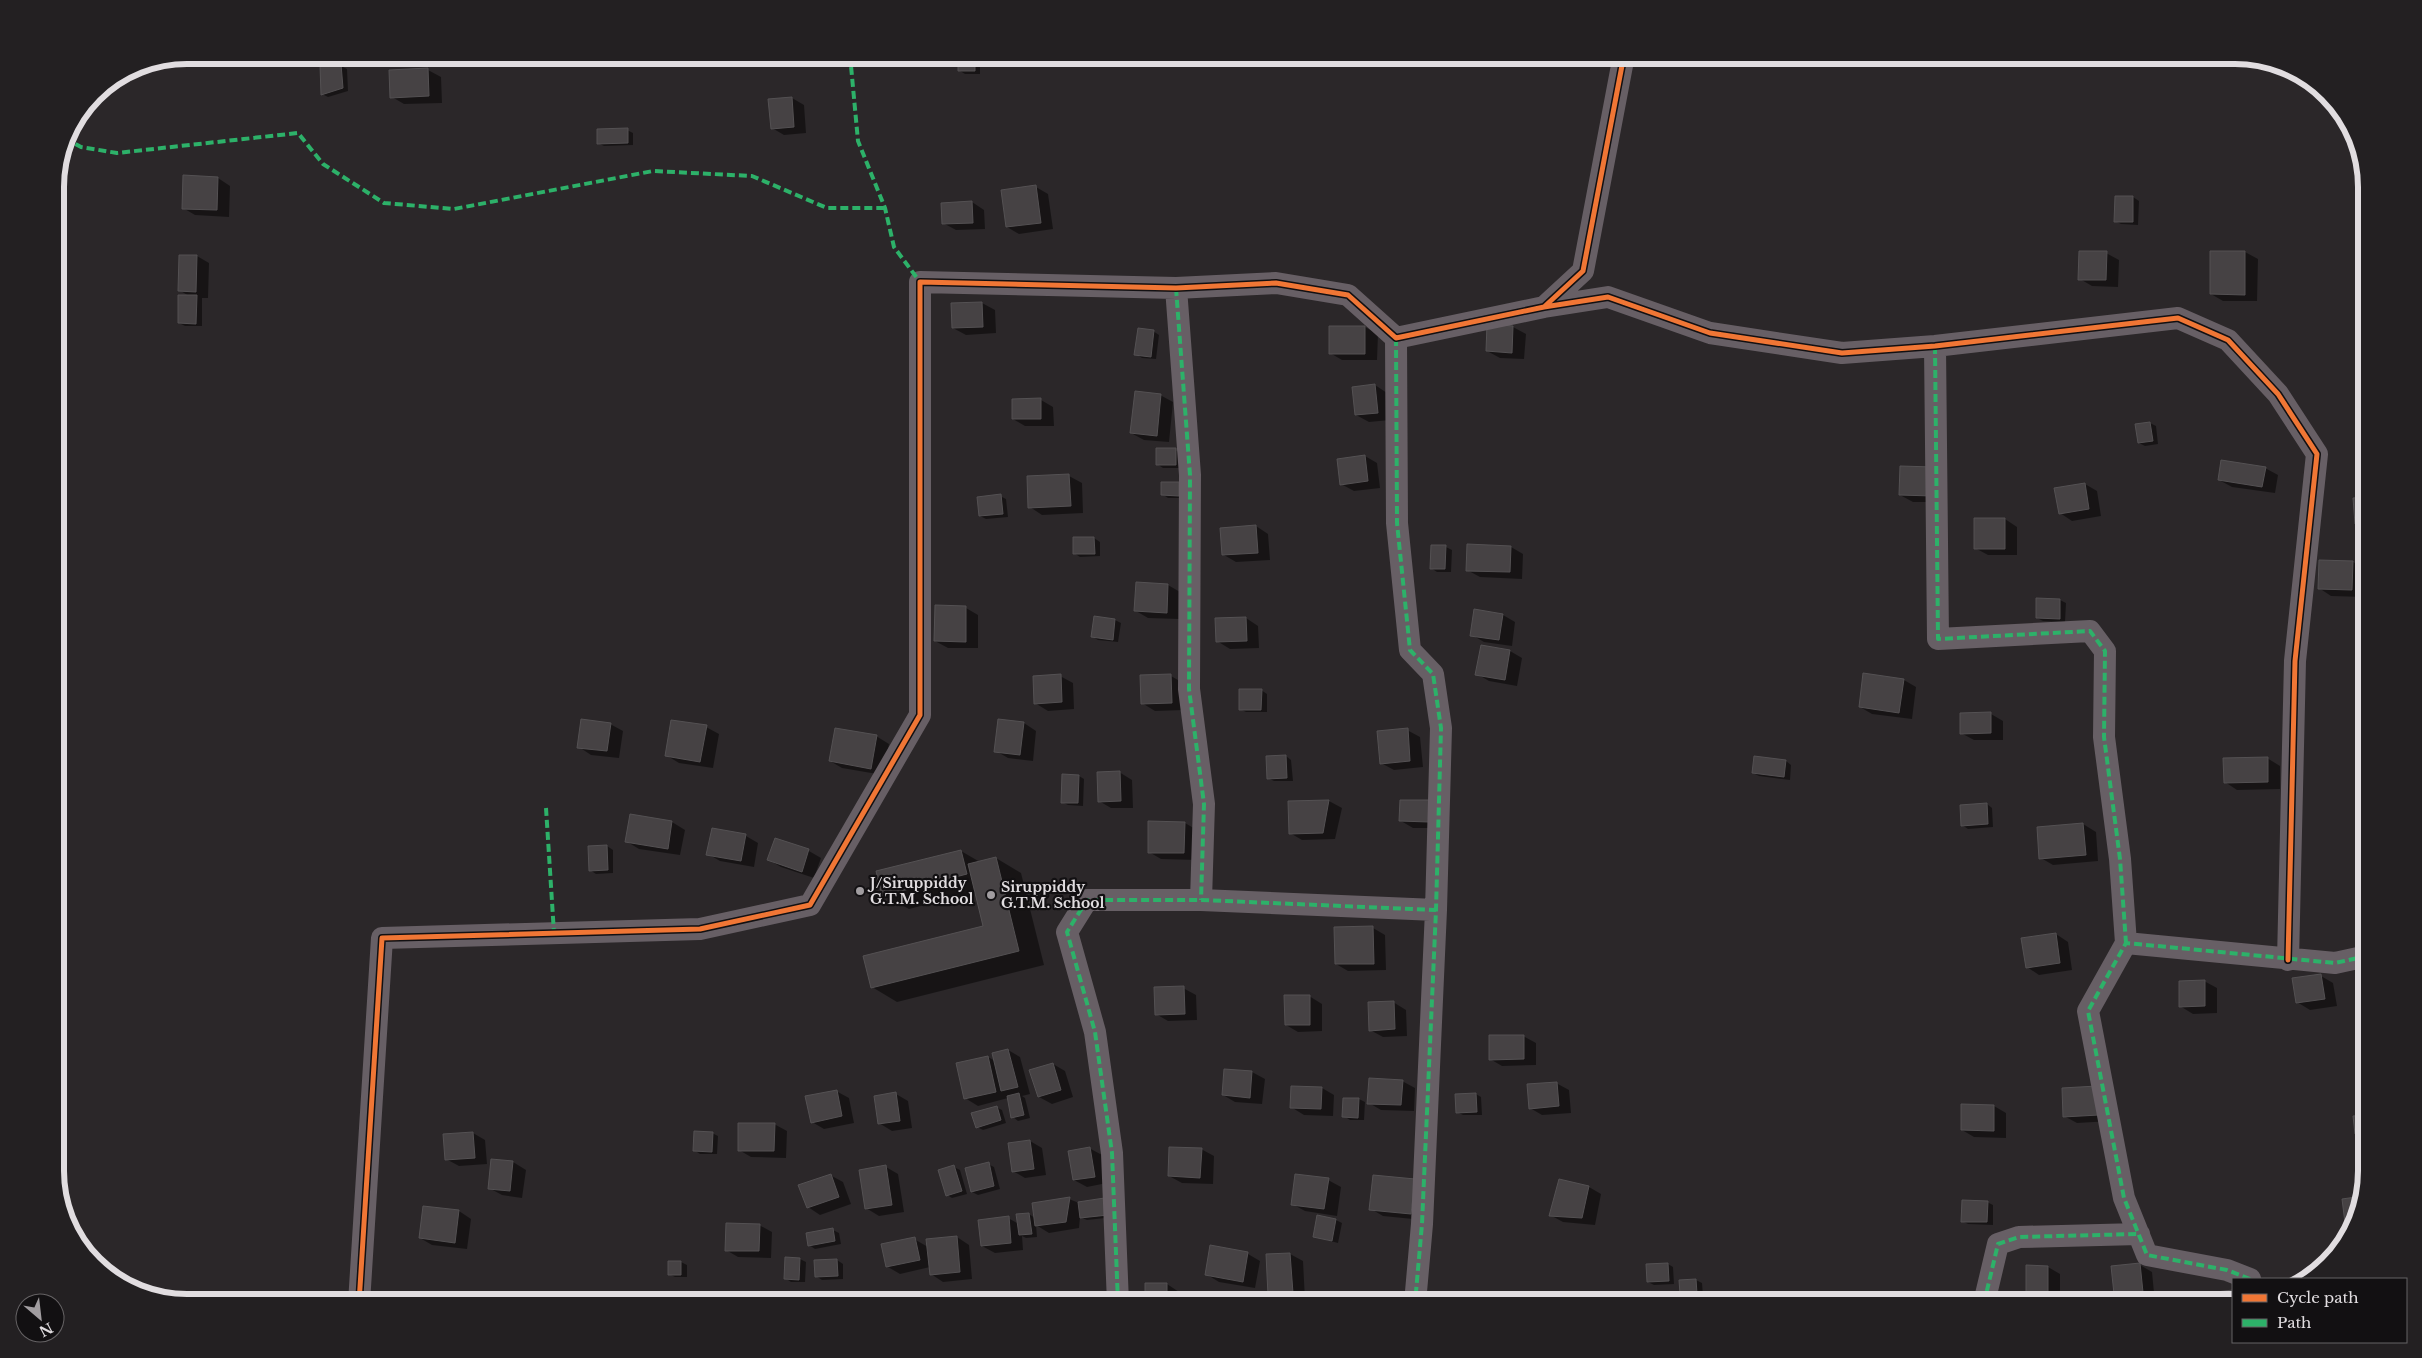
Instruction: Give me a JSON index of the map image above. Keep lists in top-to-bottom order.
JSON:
{
  "places": ["J/Siruppiddy G.T.M. School", "Siruppiddy G.T.M. School"],
  "legend": ["Cycle path", "Path"],
  "north": "bottom right"
}
